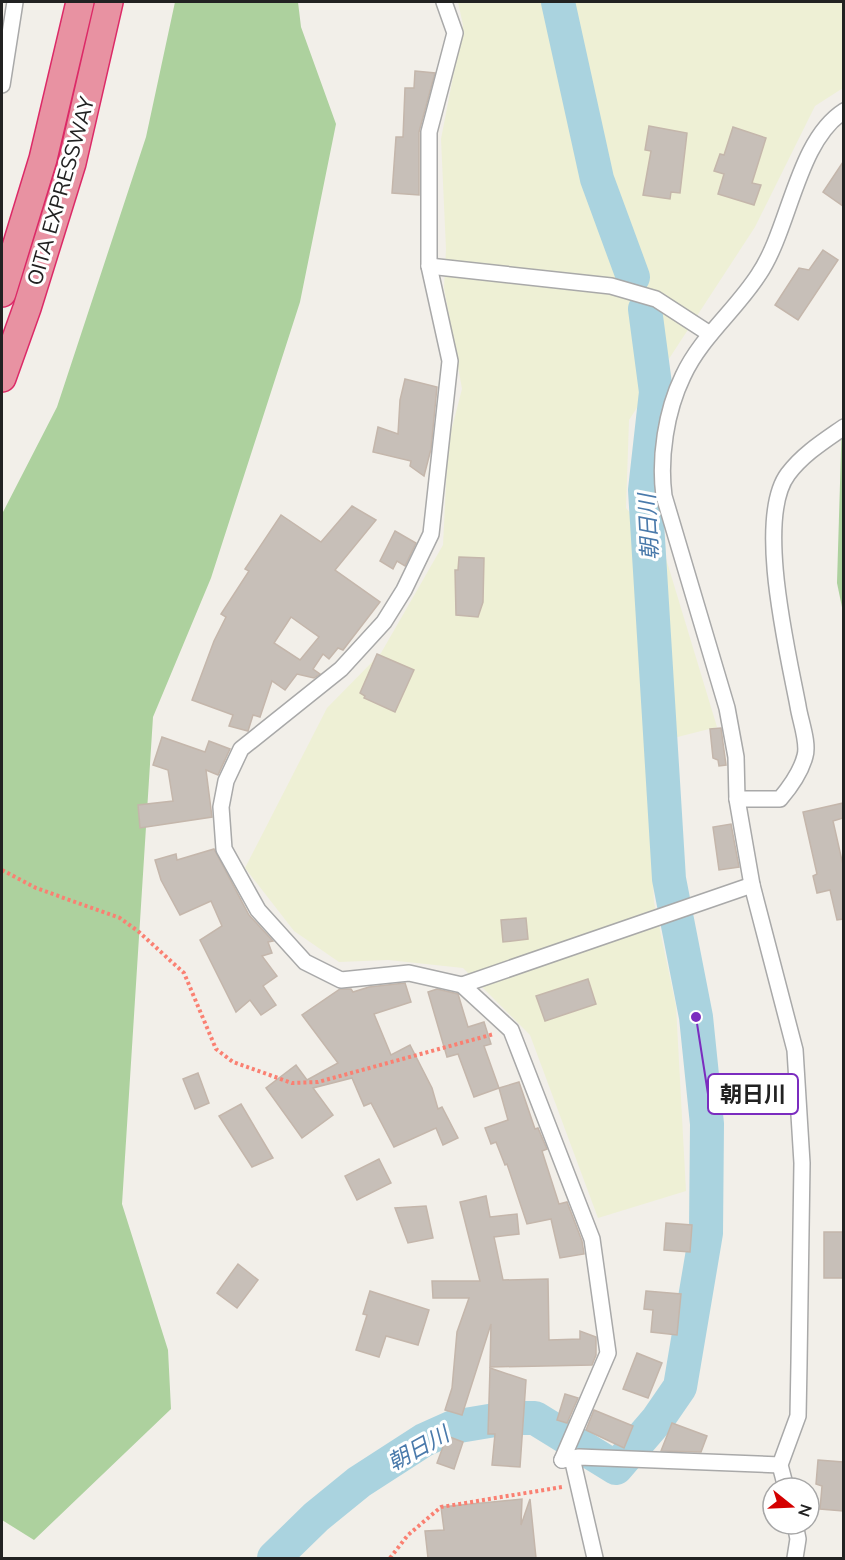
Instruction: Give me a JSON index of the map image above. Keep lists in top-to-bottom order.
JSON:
{
  "streets": {
    "highway": ["OITA EXPRESSWAY"]
  },
  "water": ["朝日川"],
  "places": ["朝日川"],
  "north": "right"
}
